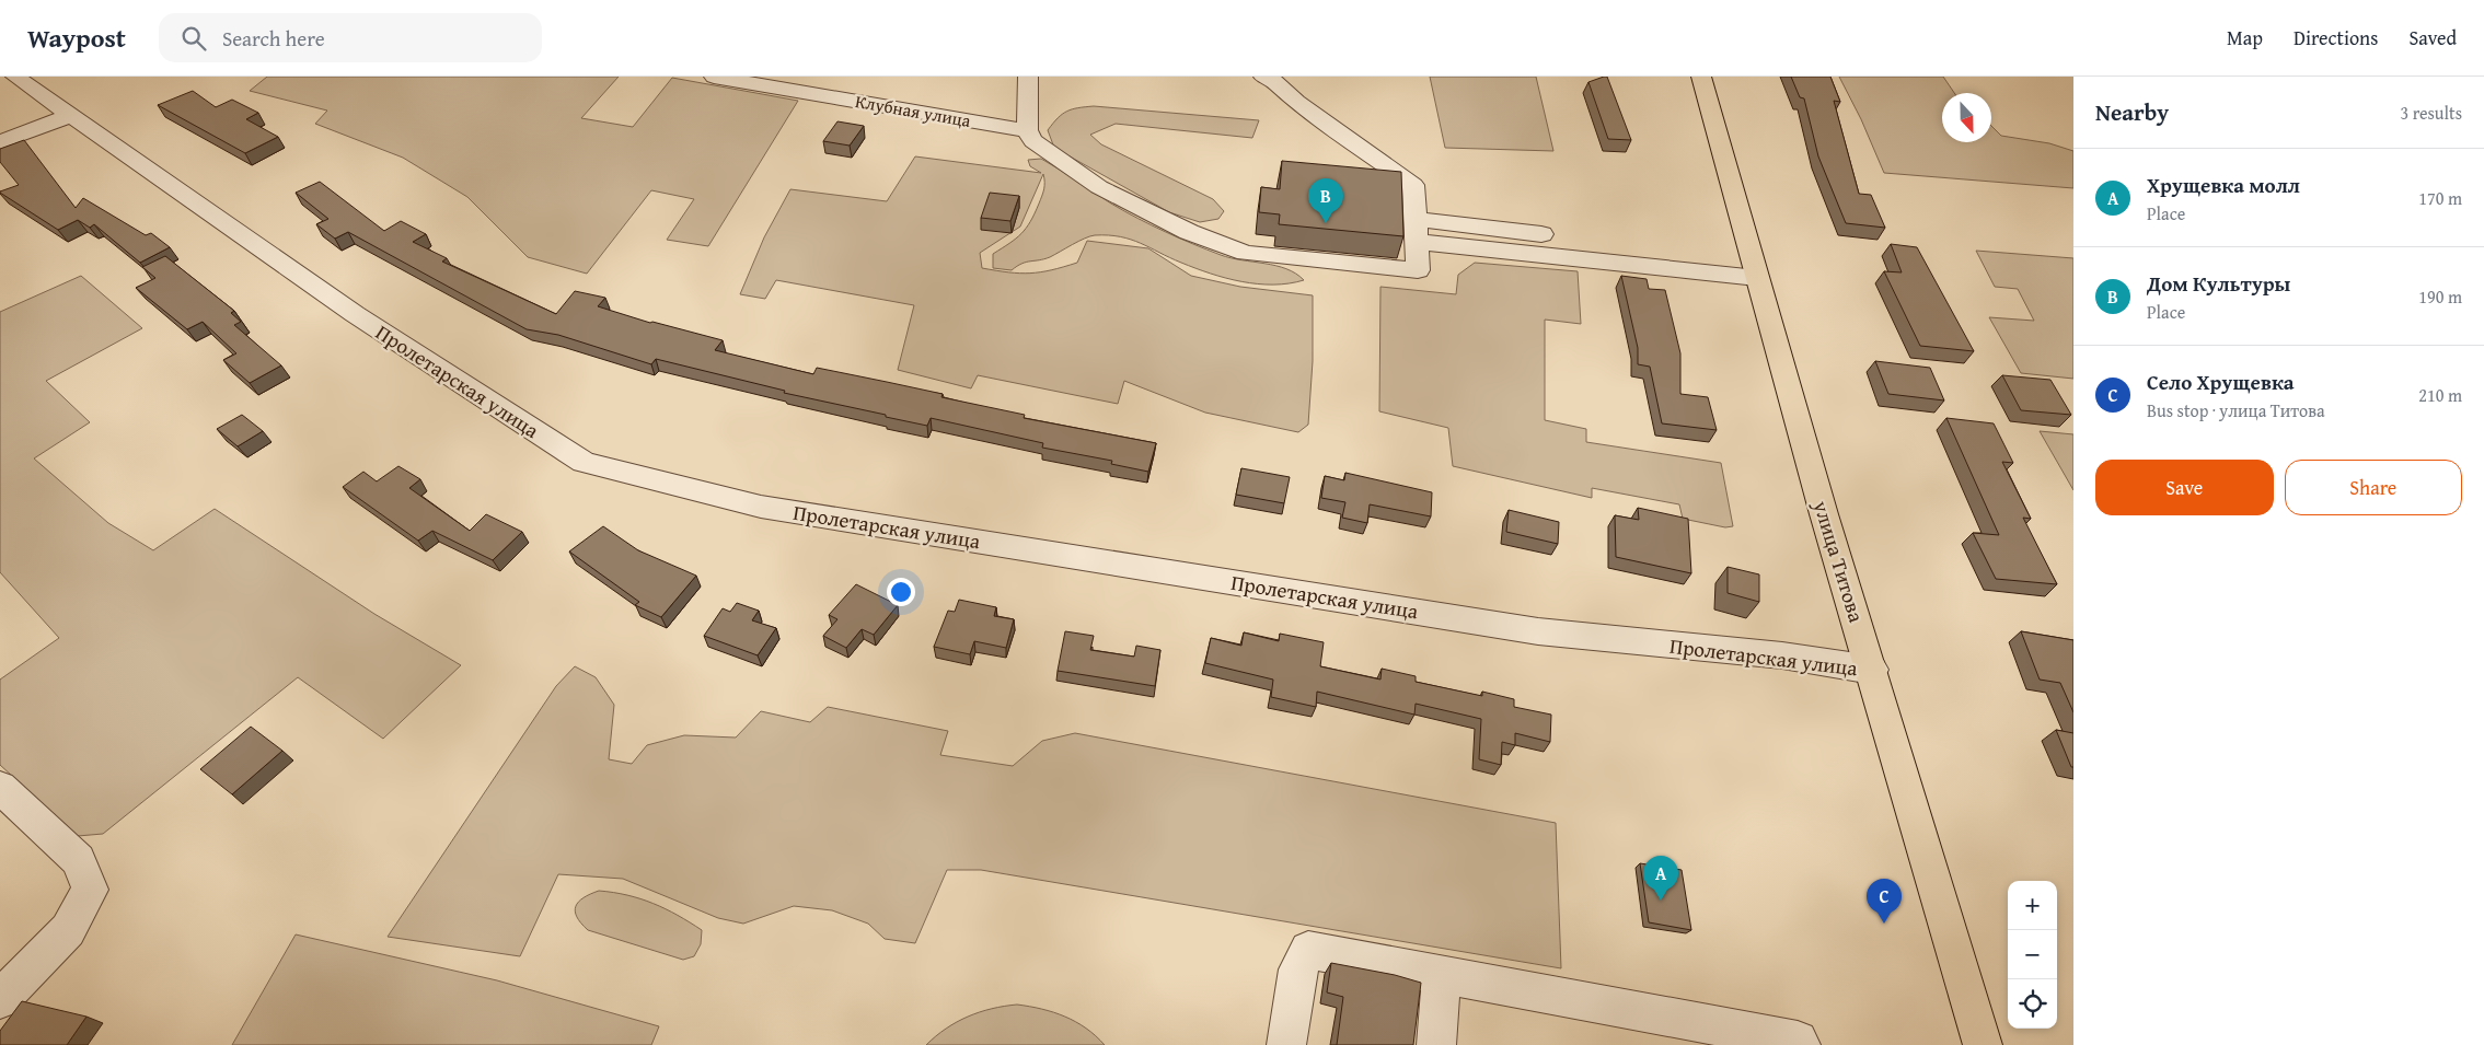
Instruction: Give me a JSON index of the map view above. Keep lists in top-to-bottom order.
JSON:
{
  "streets": {
    "main road": ["улица Титова"],
    "street": ["Клубная улица", "Пролетарская улица"]
  },
  "crossings": [
    ["Пролетарская улица", "улица Титова"]
  ],
  "north": "bottom",
  "page": {
    "header": "Waypost",
    "search": "Search here",
    "nav": ["Map", "Directions", "Saved"],
    "heading": ["Nearby", "3 results"],
    "list": [
      {
        "mark": "A",
        "name": "Хрущевка молл",
        "note": "Place",
        "value": "170 m"
      },
      {
        "mark": "B",
        "name": "Дом Культуры",
        "note": "Place",
        "value": "190 m"
      },
      {
        "mark": "C",
        "name": "Село Хрущевка",
        "note": "Bus stop · улица Титова",
        "value": "210 m"
      }
    ],
    "pins": ["B", "A", "C"],
    "buttons": ["Save", "Share"],
    "map_buttons": ["+", "−"]
  }
}
